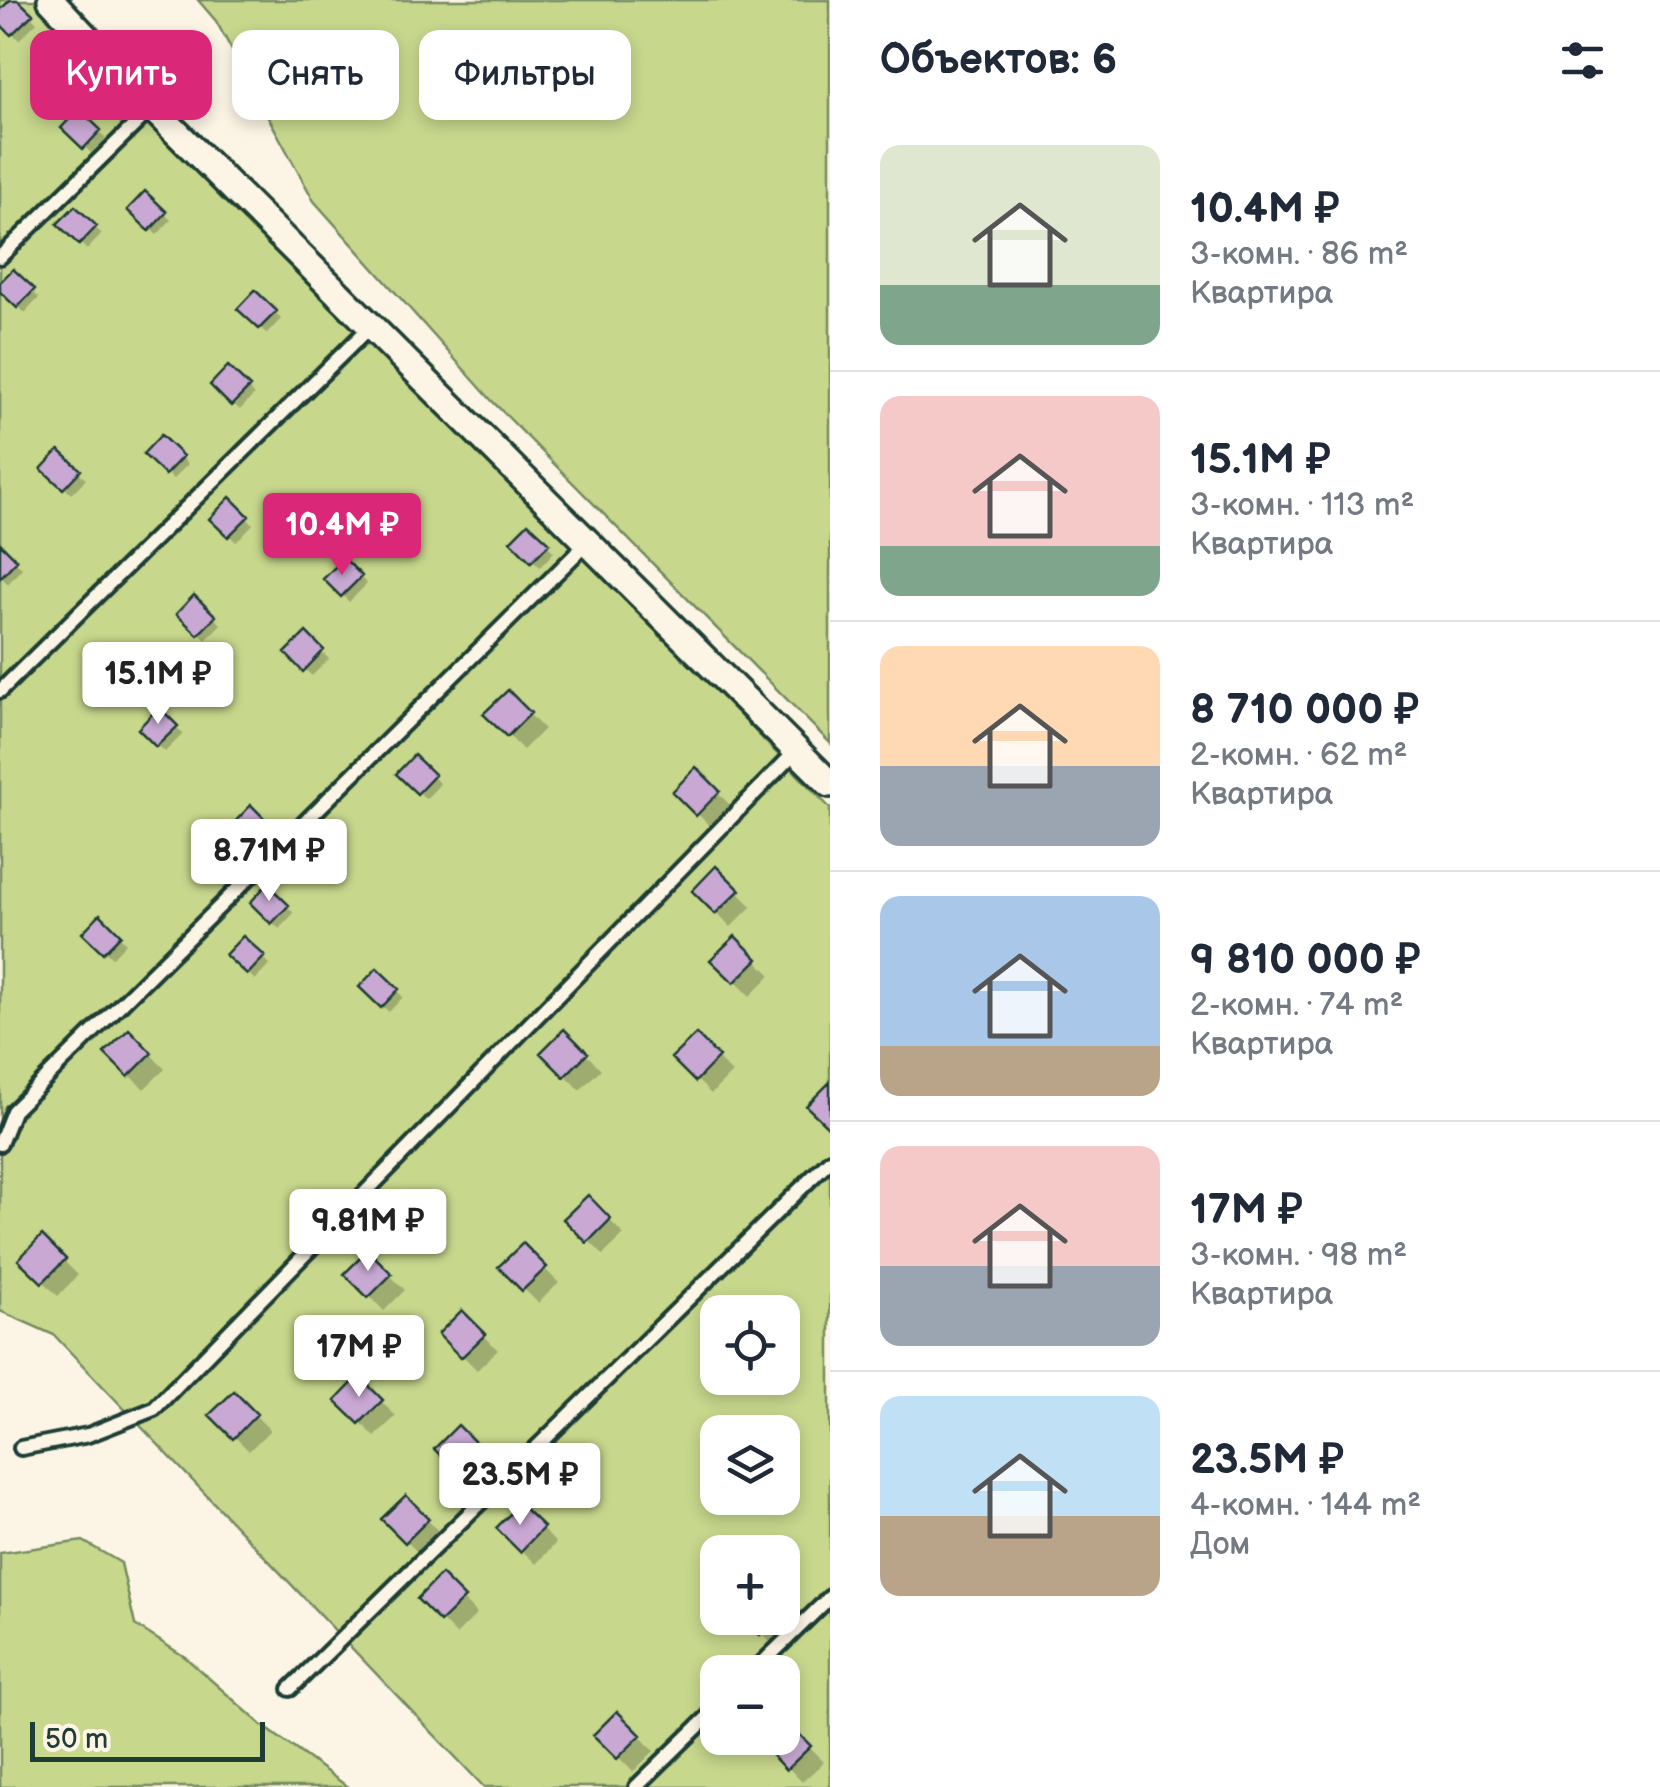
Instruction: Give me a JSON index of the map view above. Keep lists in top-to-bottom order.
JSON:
{
  "scale_bar": "50 m",
  "page": {
    "heading": "Объектов: 6",
    "chip": ["Купить", "Снять", "Фильтры"],
    "list": [
      {
        "name": "10.4M ₽",
        "note": "3-комн. · 86 m² · Квартира"
      },
      {
        "name": "15.1M ₽",
        "note": "3-комн. · 113 m² · Квартира"
      },
      {
        "name": "8 710 000 ₽",
        "note": "2-комн. · 62 m² · Квартира"
      },
      {
        "name": "9 810 000 ₽",
        "note": "2-комн. · 74 m² · Квартира"
      },
      {
        "name": "17M ₽",
        "note": "3-комн. · 98 m² · Квартира"
      },
      {
        "name": "23.5M ₽",
        "note": "4-комн. · 144 m² · Дом"
      }
    ],
    "price": [
      "10.4M ₽",
      "15.1M ₽",
      "8.71M ₽",
      "9.81M ₽",
      "17M ₽",
      "23.5M ₽"
    ],
    "map_buttons": ["+", "−"],
    "scale": "50 m"
  }
}
